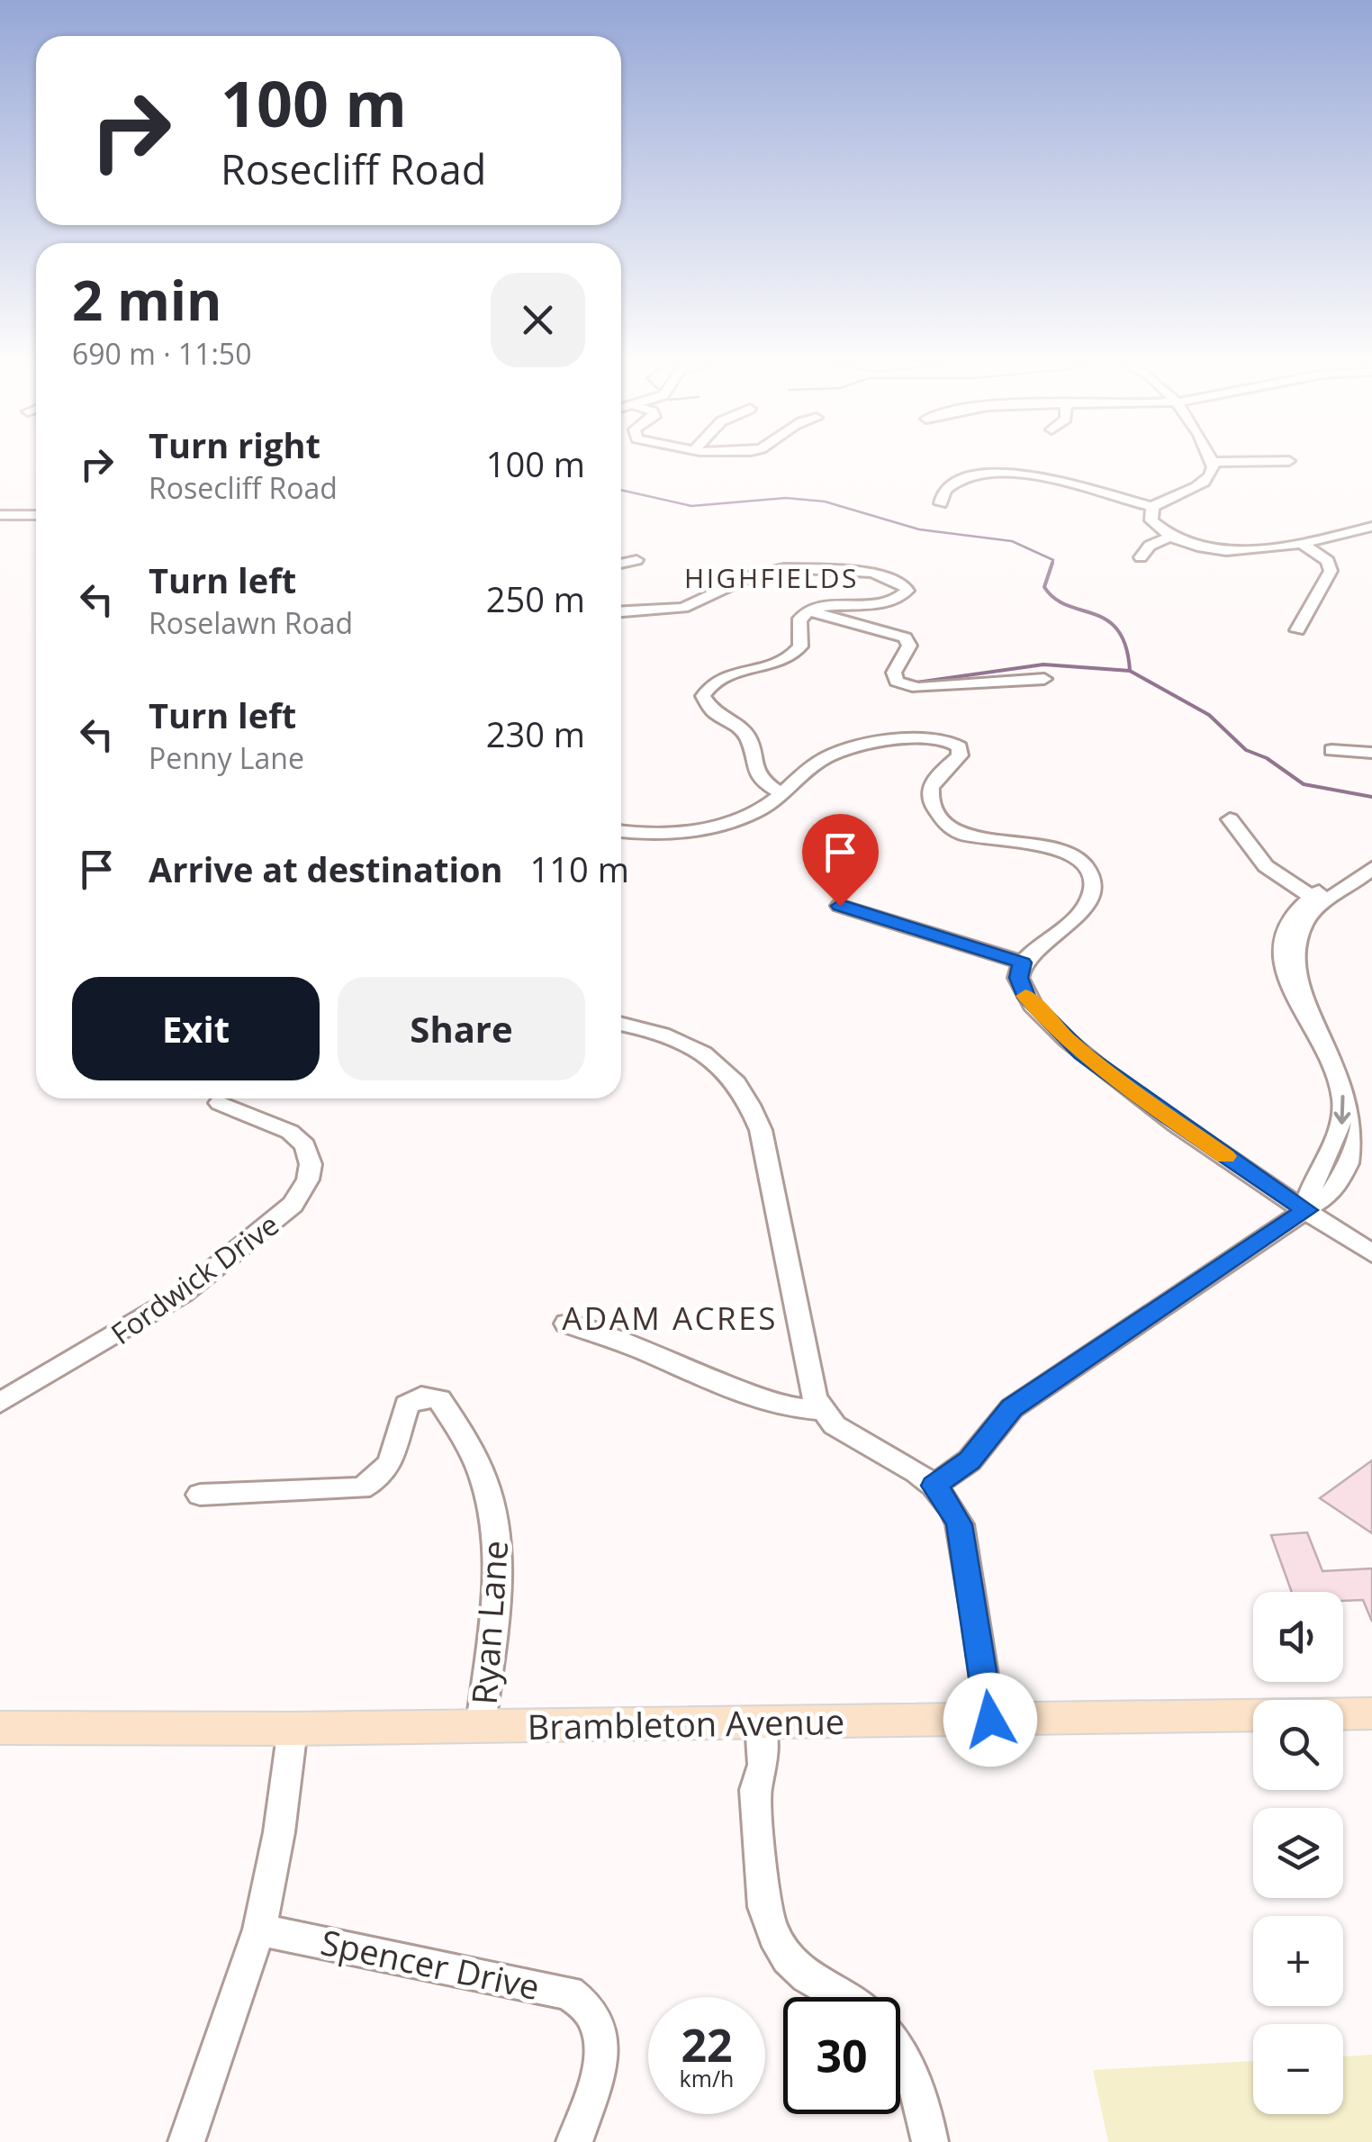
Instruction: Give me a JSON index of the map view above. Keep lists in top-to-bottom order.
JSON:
{
  "streets": {
    "main road": ["Brambleton Avenue"],
    "street": ["Fordwick Drive", "Ryan Lane", "Spencer Drive"]
  },
  "crossings": [
    ["Ryan Lane", "Brambleton Avenue"]
  ],
  "districts": ["HIGHFIELDS", "ADAM ACRES"],
  "page": {
    "turn": ["100 m", "Rosecliff Road"],
    "heading": ["2 min", "690 m · 11:50"],
    "list": [
      {
        "name": "Turn right",
        "note": "Rosecliff Road",
        "value": "100 m"
      },
      {
        "name": "Turn left",
        "note": "Roselawn Road",
        "value": "250 m"
      },
      {
        "name": "Turn left",
        "note": "Penny Lane",
        "value": "230 m"
      },
      {
        "name": "Arrive at destination",
        "value": "110 m"
      }
    ],
    "buttons": ["Exit", "Share"],
    "map_buttons": ["+", "−"],
    "speed": "22 km/h",
    "limit": "30"
  }
}
